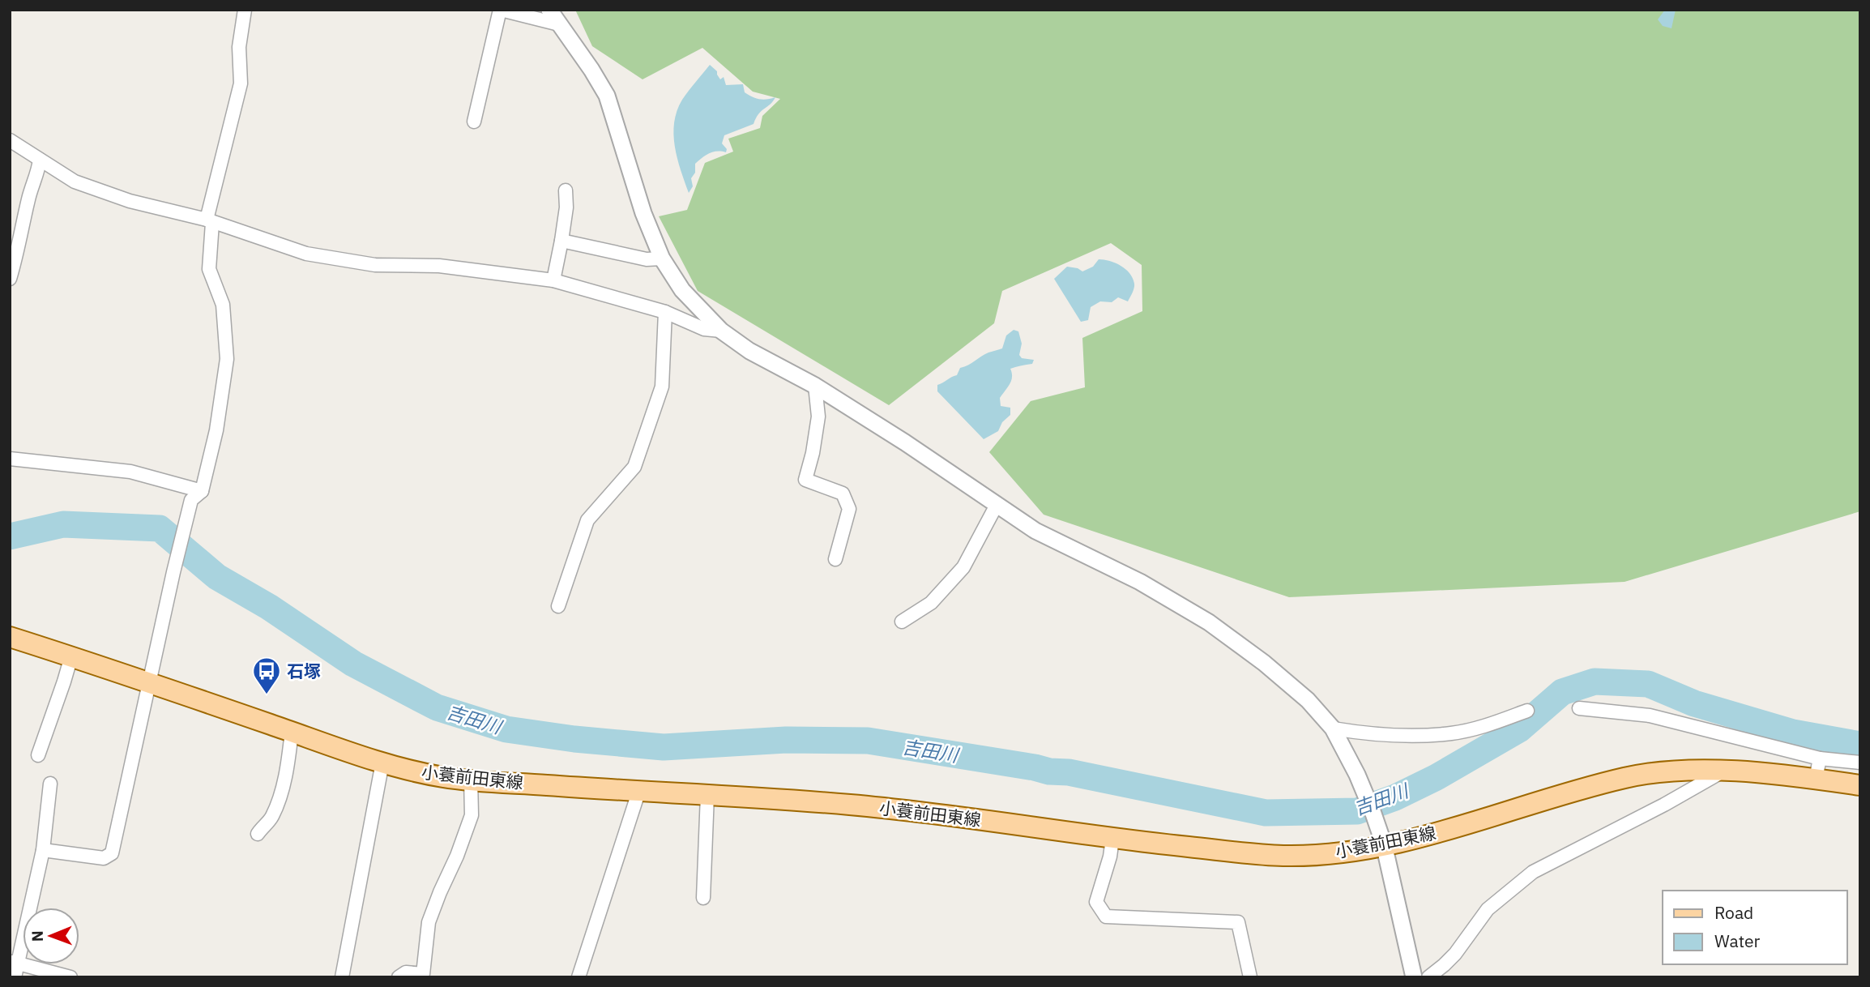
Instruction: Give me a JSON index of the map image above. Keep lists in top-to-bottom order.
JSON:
{
  "streets": {
    "main road": ["小蓑前田東線"]
  },
  "water": ["吉田川"],
  "places": {
    "bus stop": ["石塚"]
  },
  "legend": ["Road", "Water"],
  "north": "left"
}
